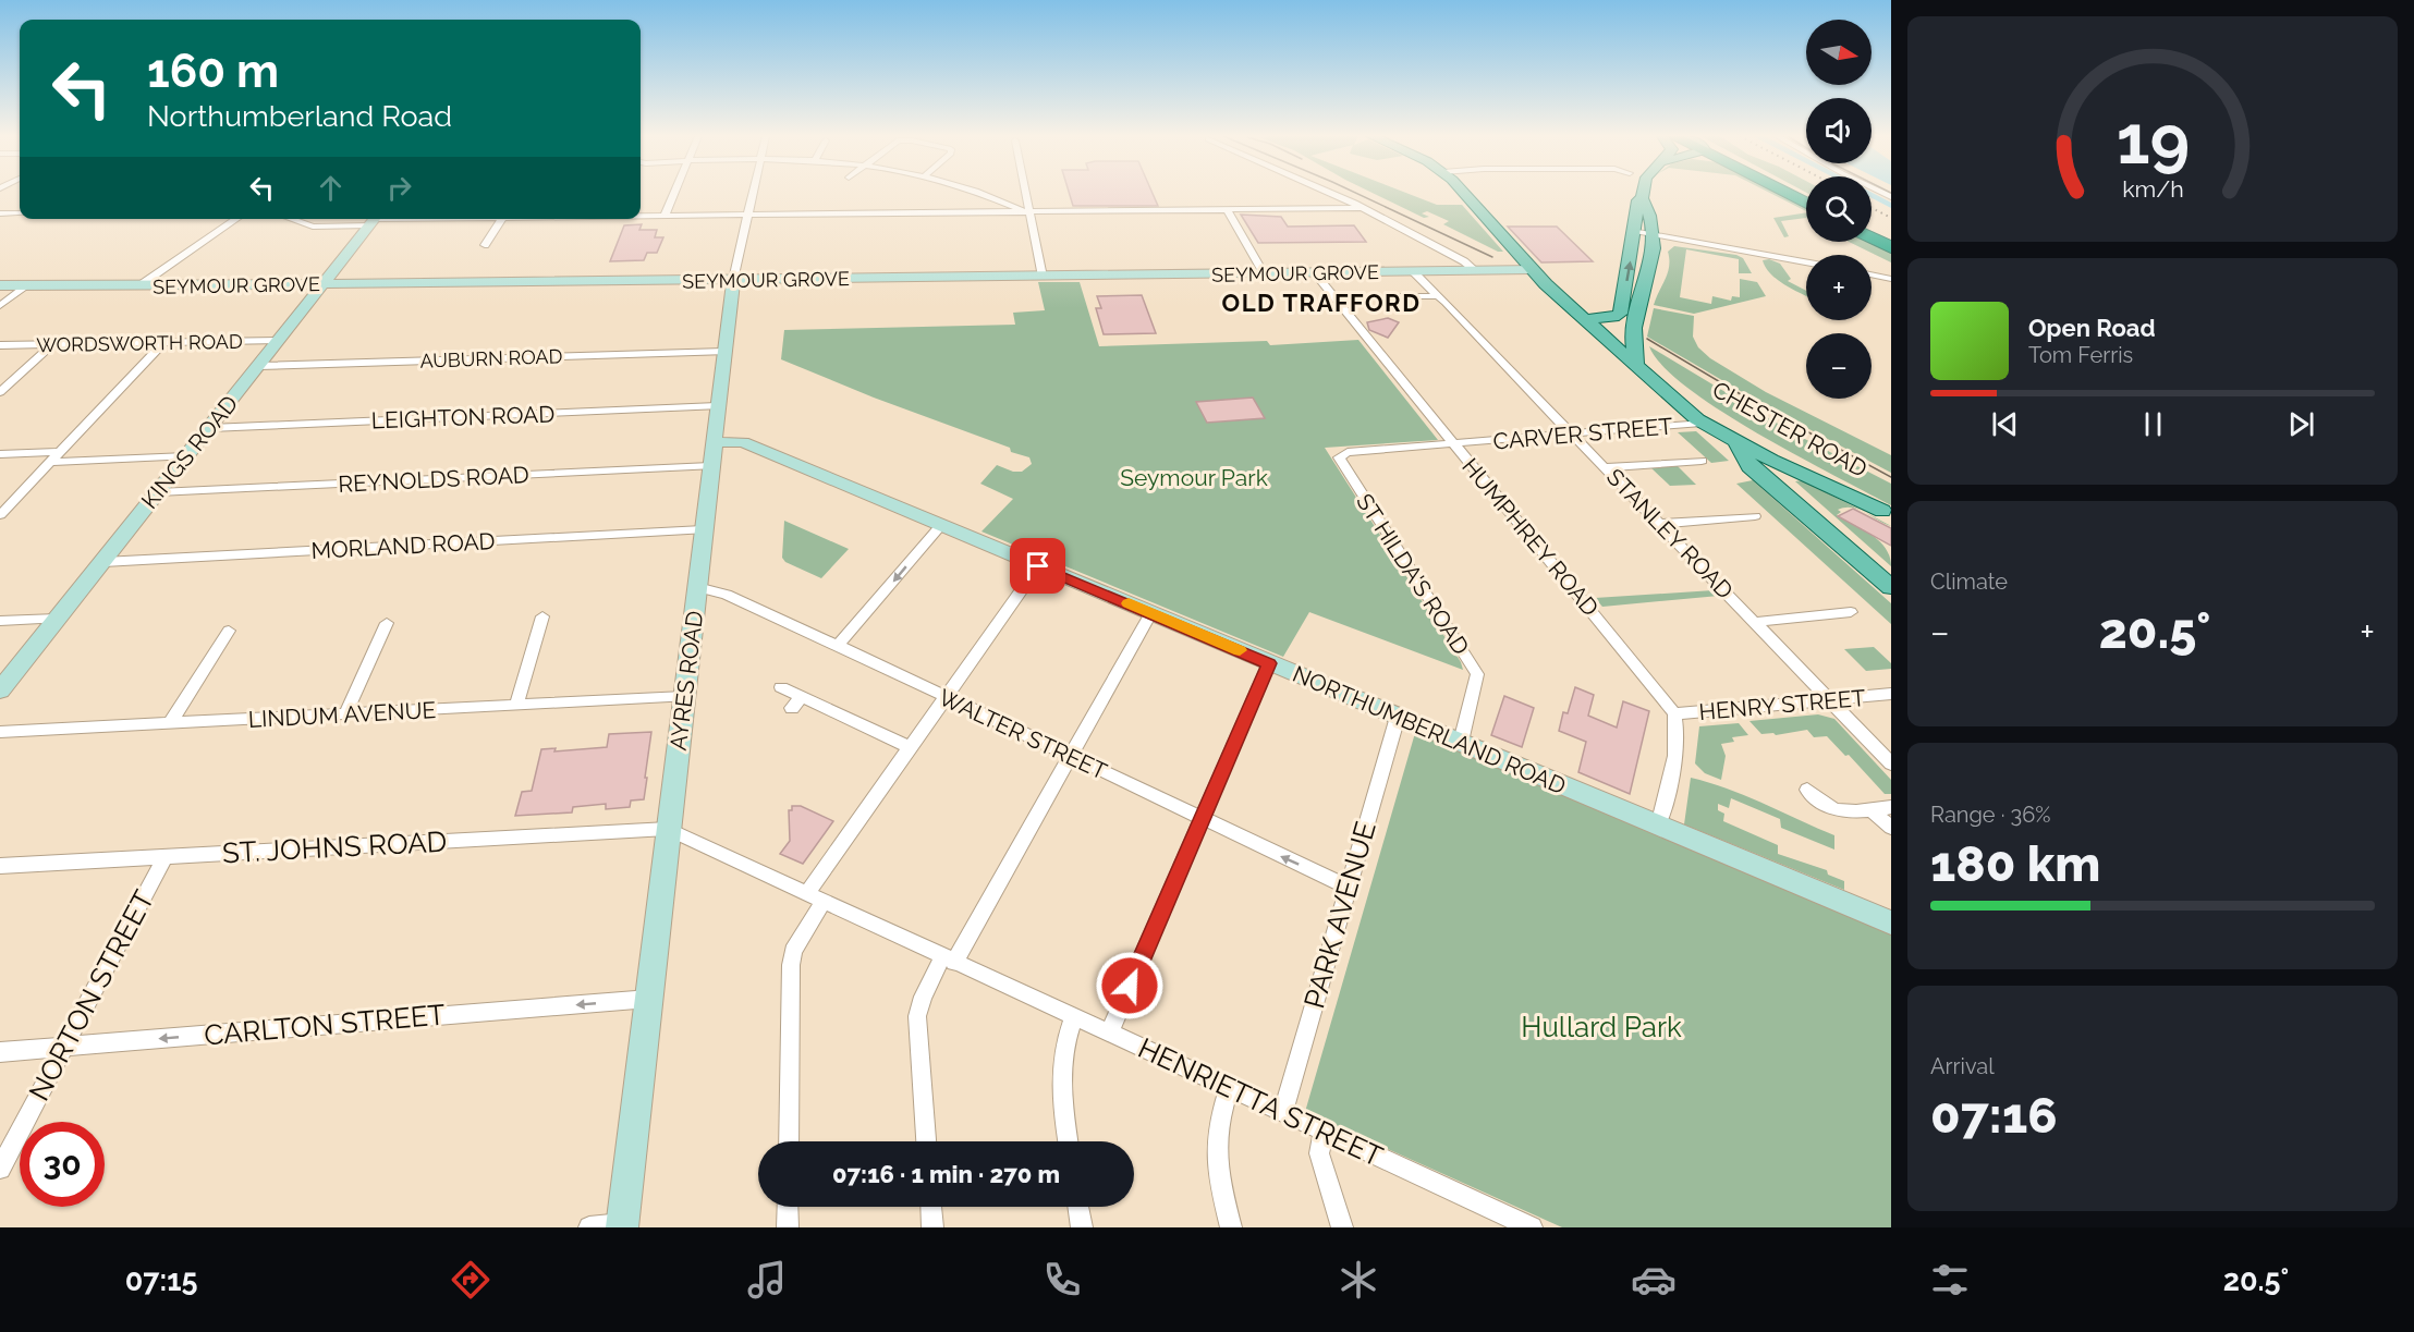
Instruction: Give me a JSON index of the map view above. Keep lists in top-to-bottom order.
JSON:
{
  "streets": {
    "main road": [
      "SEYMOUR GROVE",
      "CHESTER ROAD",
      "KINGS ROAD",
      "AYRES ROAD",
      "NORTHUMBERLAND ROAD"
    ],
    "street": [
      "WORDSWORTH ROAD",
      "AUBURN ROAD",
      "LEIGHTON ROAD",
      "CARVER STREET",
      "REYNOLDS ROAD",
      "STANLEY ROAD",
      "HUMPHREY ROAD",
      "MORLAND ROAD",
      "ST HILDA'S ROAD",
      "HENRY STREET",
      "LINDUM AVENUE",
      "WALTER STREET",
      "ST. JOHNS ROAD",
      "PARK AVENUE",
      "NORTON STREET",
      "CARLTON STREET",
      "HENRIETTA STREET"
    ]
  },
  "crossings": [
    ["SEYMOUR GROVE", "KINGS ROAD"],
    ["SEYMOUR GROVE", "STANLEY ROAD"],
    ["SEYMOUR GROVE", "HUMPHREY ROAD"],
    ["SEYMOUR GROVE", "AYRES ROAD"],
    ["WORDSWORTH ROAD", "KINGS ROAD"],
    ["AUBURN ROAD", "KINGS ROAD"],
    ["AUBURN ROAD", "AYRES ROAD"],
    ["LEIGHTON ROAD", "KINGS ROAD"],
    ["LEIGHTON ROAD", "AYRES ROAD"],
    ["CHESTER ROAD", "CARVER STREET"],
    ["CARVER STREET", "STANLEY ROAD"],
    ["CARVER STREET", "HUMPHREY ROAD"],
    ["CARVER STREET", "ST HILDA'S ROAD"],
    ["KINGS ROAD", "REYNOLDS ROAD"],
    ["KINGS ROAD", "MORLAND ROAD"],
    ["REYNOLDS ROAD", "AYRES ROAD"],
    ["STANLEY ROAD", "HENRY STREET"],
    ["HUMPHREY ROAD", "HENRY STREET"],
    ["MORLAND ROAD", "AYRES ROAD"],
    ["ST HILDA'S ROAD", "NORTHUMBERLAND ROAD"],
    ["AYRES ROAD", "LINDUM AVENUE"],
    ["AYRES ROAD", "NORTHUMBERLAND ROAD"],
    ["AYRES ROAD", "WALTER STREET"],
    ["AYRES ROAD", "ST. JOHNS ROAD"],
    ["AYRES ROAD", "CARLTON STREET"],
    ["AYRES ROAD", "HENRIETTA STREET"],
    ["NORTHUMBERLAND ROAD", "PARK AVENUE"],
    ["WALTER STREET", "PARK AVENUE"],
    ["ST. JOHNS ROAD", "NORTON STREET"],
    ["ST. JOHNS ROAD", "HENRIETTA STREET"],
    ["PARK AVENUE", "HENRIETTA STREET"],
    ["NORTON STREET", "CARLTON STREET"]
  ],
  "one_way": ["CARLTON STREET"],
  "districts": ["OLD TRAFFORD"],
  "parks": ["Seymour Park", "Hullard Park"],
  "north": "right",
  "page": {
    "map_buttons": ["+", "−"],
    "turn": ["160 m", "Northumberland Road"],
    "song": ["Open Road", "Tom Ferris"],
    "tile": [
      "Climate",
      ["Range · 36%", "180 km"],
      ["Arrival", "07:16"]
    ],
    "heat": ["−", "20.5°", "+"],
    "limit": "30",
    "trip": "07:16 · 1 min · 270 m",
    "tabs": ["07:15", "20.5°"],
    "gauge": ["19", "km/h"]
  }
}
